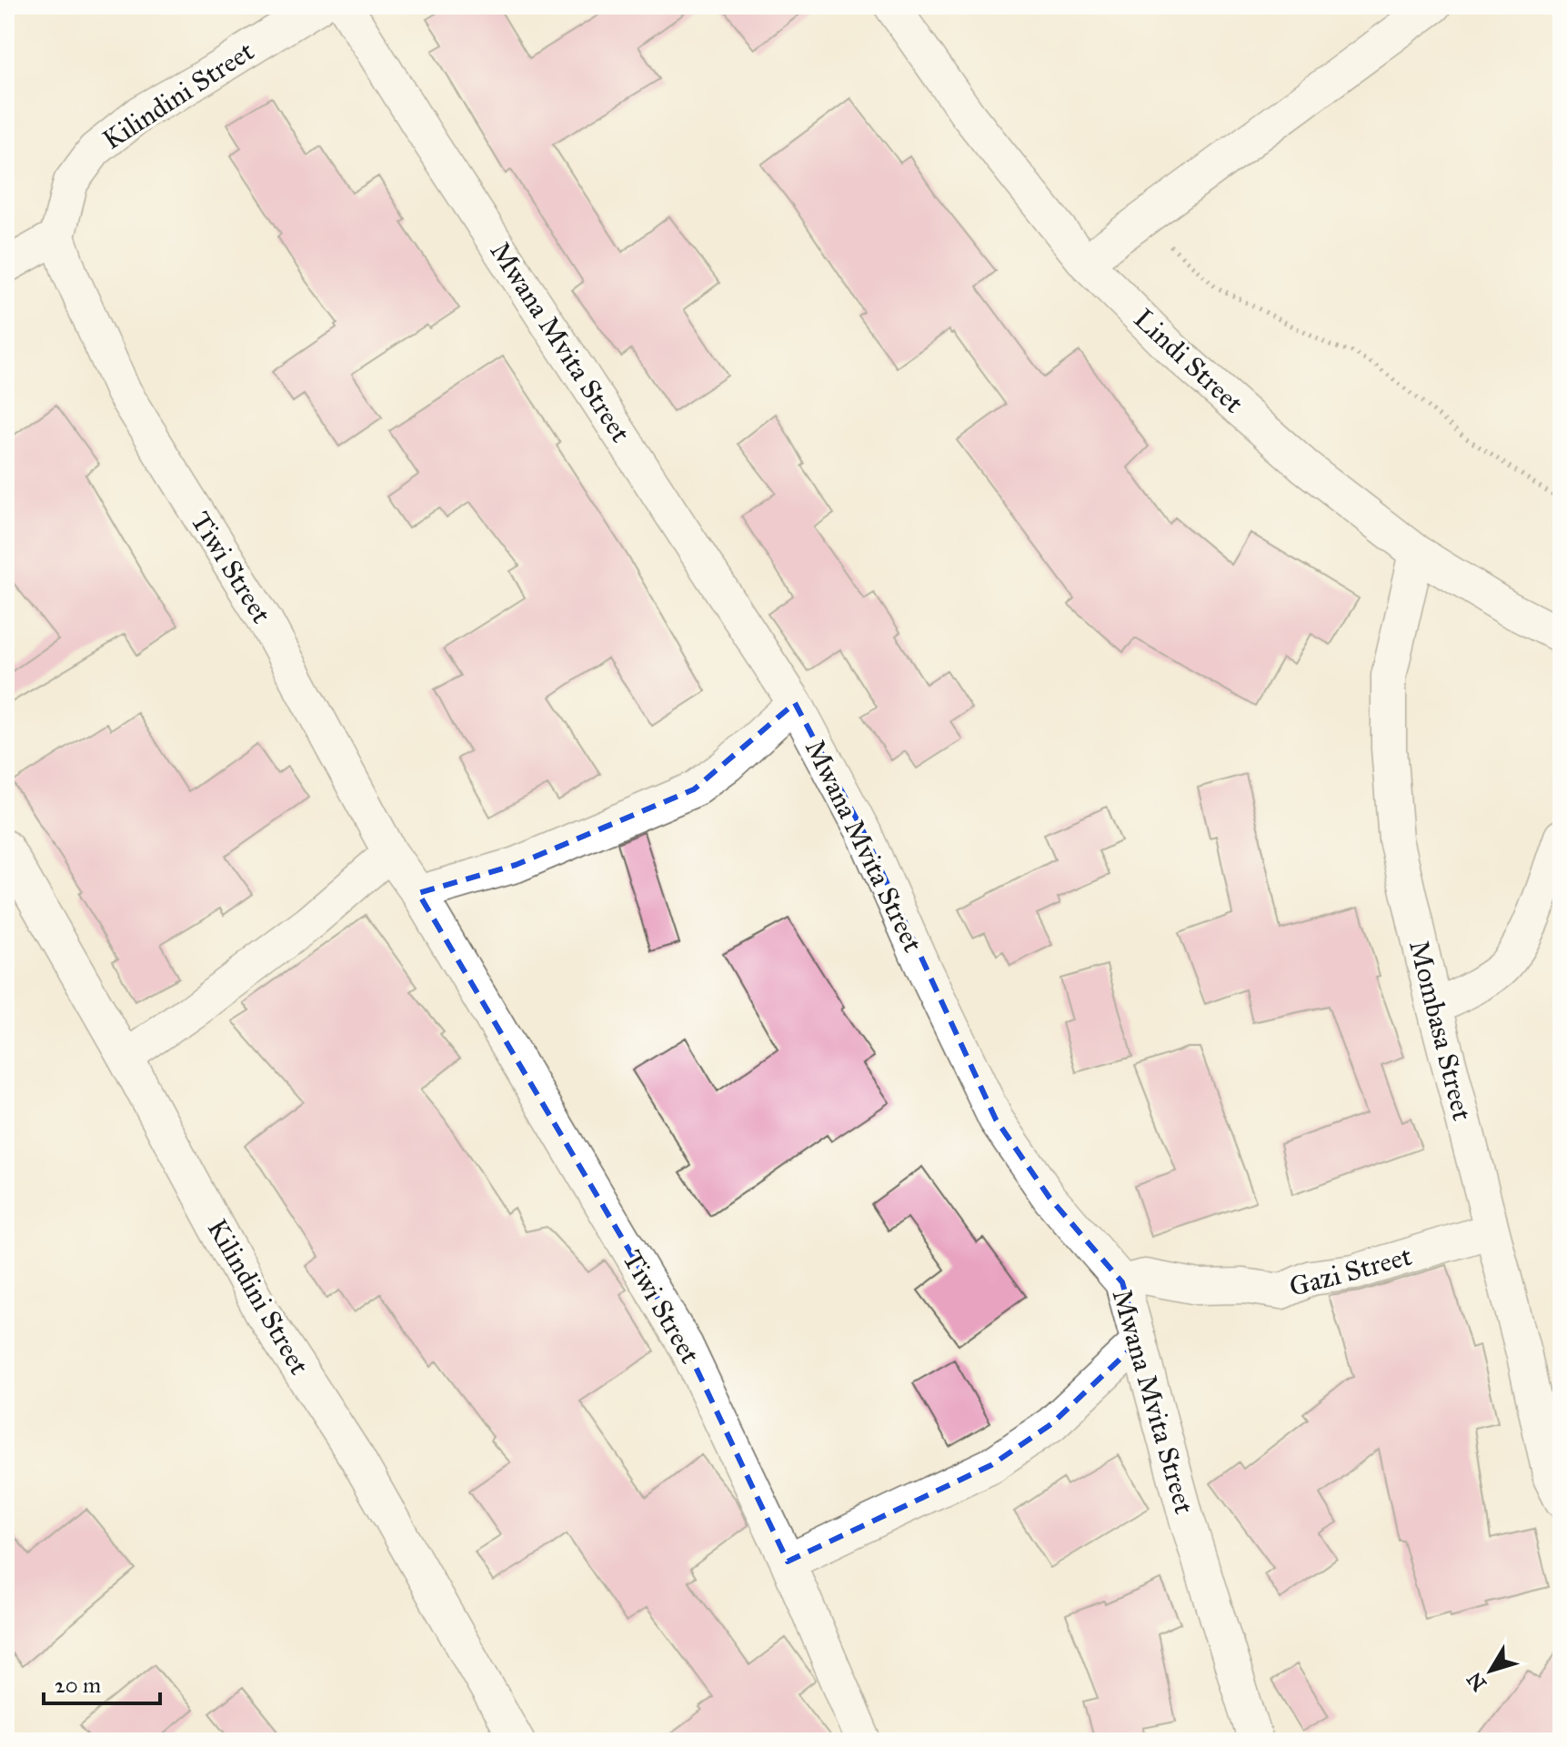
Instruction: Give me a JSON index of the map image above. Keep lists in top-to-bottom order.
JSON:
{
  "streets": {
    "street": [
      "Kilindini Street",
      "Mwana Mvita Street",
      "Lindi Street",
      "Tiwi Street",
      "Mombasa Street",
      "Gazi Street"
    ]
  },
  "crossings": [
    ["Kilindini Street", "Tiwi Street"],
    ["Mwana Mvita Street", "Gazi Street"],
    ["Lindi Street", "Mombasa Street"],
    ["Mombasa Street", "Gazi Street"]
  ],
  "scale_bar": "20 m",
  "north": "bottom left"
}
